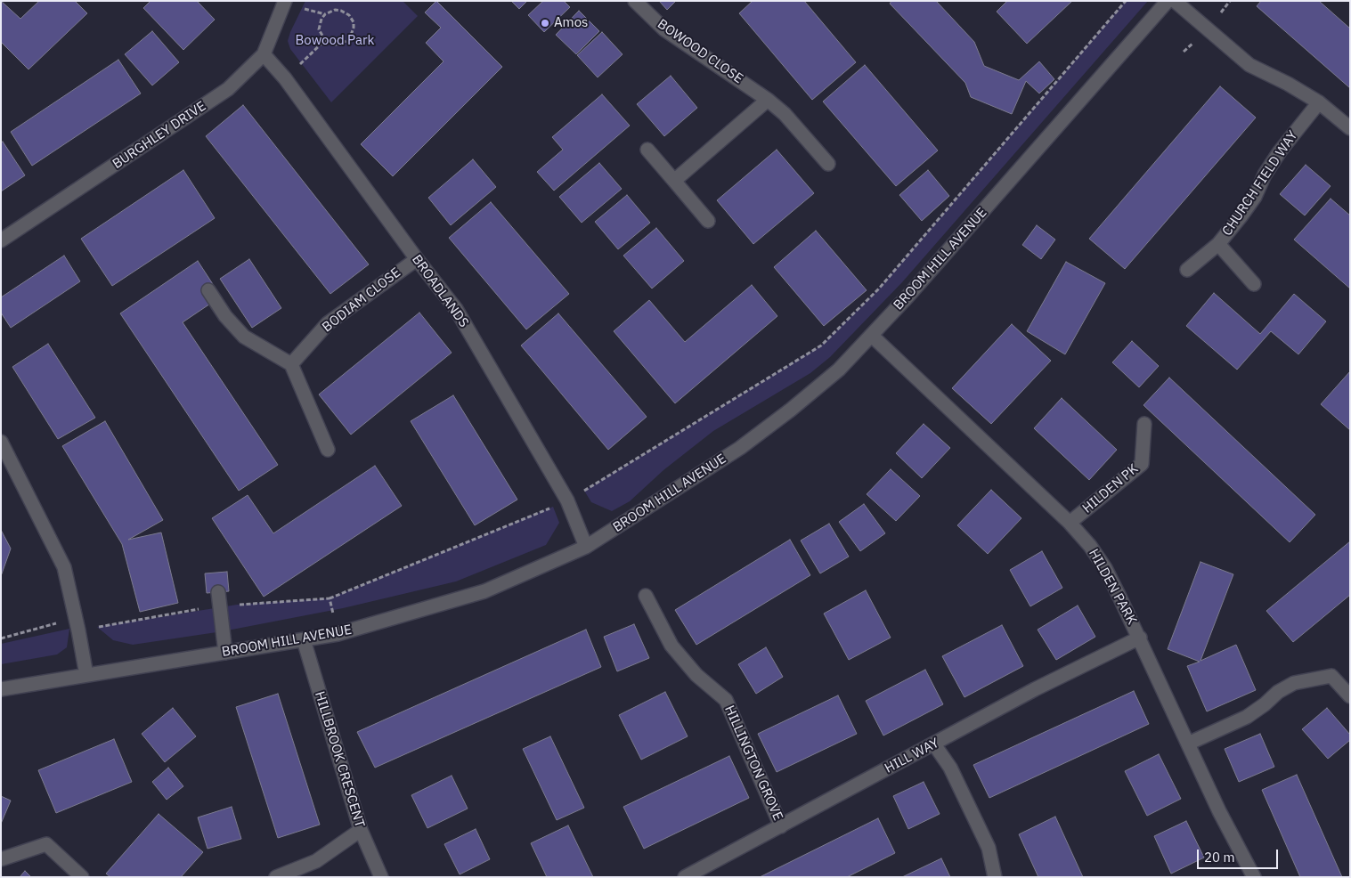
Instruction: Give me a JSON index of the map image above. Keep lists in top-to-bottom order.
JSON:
{
  "streets": {
    "street": [
      "BOWOOD CLOSE",
      "BURGHLEY DRIVE",
      "CHURCH FIELD WAY",
      "BROOM HILL AVENUE",
      "BROADLANDS",
      "BODIAM CLOSE",
      "HILDEN PK",
      "HILDEN PARK",
      "HILL WAY",
      "HILLBROOK CRESCENT",
      "HILLINGTON GROVE"
    ]
  },
  "crossings": [
    ["BURGHLEY DRIVE", "BROADLANDS"],
    ["BROOM HILL AVENUE", "BROADLANDS"],
    ["BROOM HILL AVENUE", "HILDEN PARK"],
    ["BROOM HILL AVENUE", "HILLBROOK CRESCENT"],
    ["BROADLANDS", "BODIAM CLOSE"],
    ["HILDEN PK", "HILDEN PARK"],
    ["HILDEN PARK", "HILL WAY"],
    ["HILL WAY", "HILLINGTON GROVE"]
  ],
  "parks": ["Bowood Park"],
  "places": ["Amos"],
  "scale_bar": "20 m"
}
